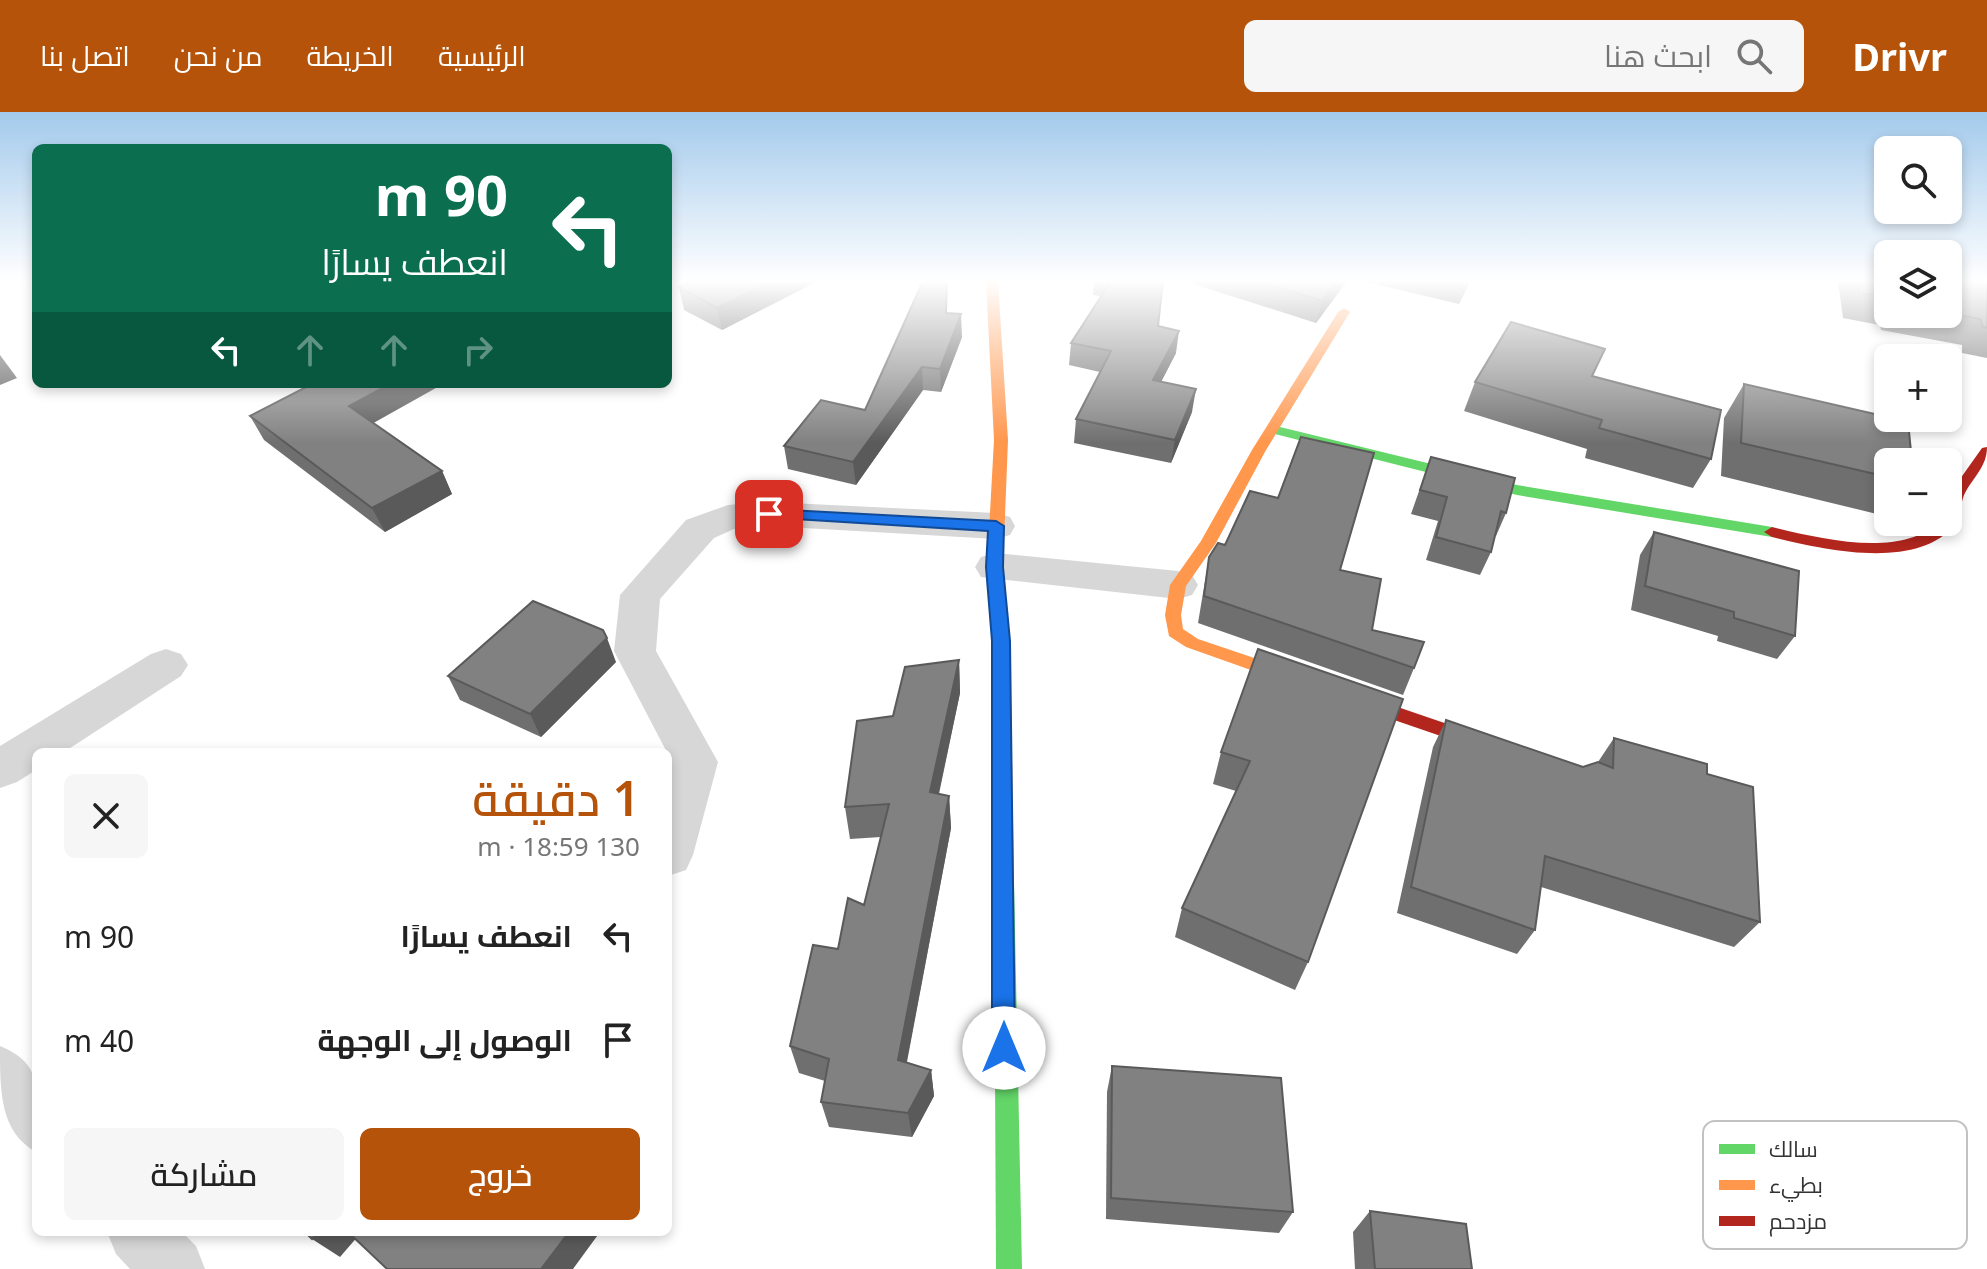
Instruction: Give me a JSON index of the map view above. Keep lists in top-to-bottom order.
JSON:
{
  "legend": ["سالك", "بطيء", "مزدحم"],
  "page": {
    "header": "Drivr",
    "search": "ابحث هنا",
    "nav": [
      "الرئيسية",
      "الخريطة",
      "من نحن",
      "اتصل بنا"
    ],
    "map_buttons": ["+", "−"],
    "turn": ["90 m", "انعطف يسارًا"],
    "heading": ["1 دقيقة", "130 m · 18:59"],
    "list": [
      {
        "name": "انعطف يسارًا",
        "value": "90 m"
      },
      {
        "name": "الوصول إلى الوجهة",
        "value": "40 m"
      }
    ],
    "buttons": ["خروج", "مشاركة"]
  }
}
